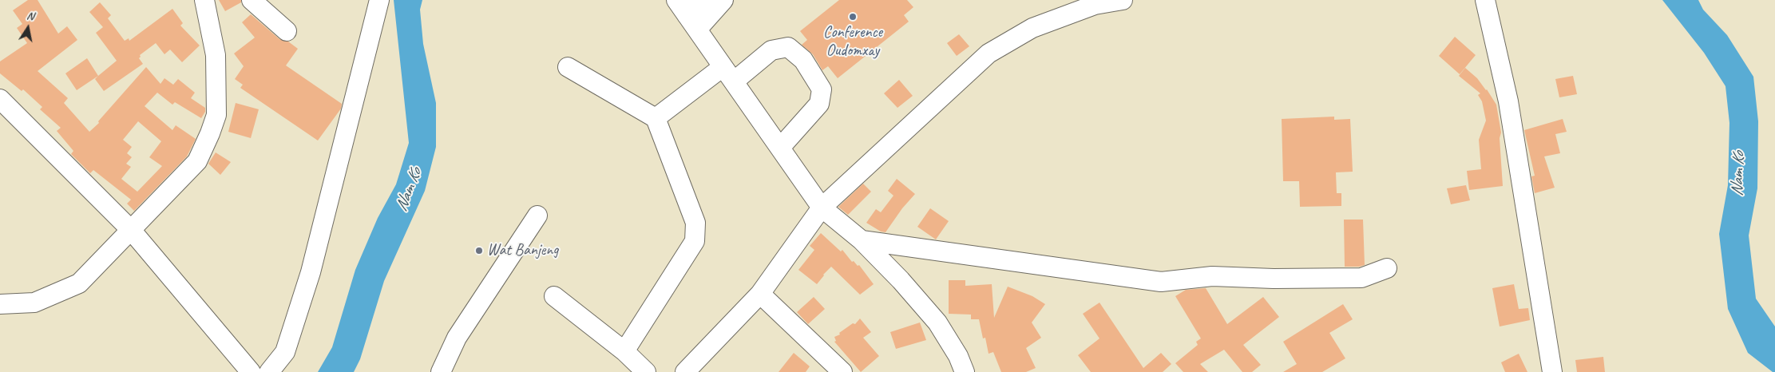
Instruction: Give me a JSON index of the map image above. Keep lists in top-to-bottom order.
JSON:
{
  "water": ["Nam Ko"],
  "places": ["Conference Oudomxay", "Wat Banjeng"],
  "north": "top"
}
